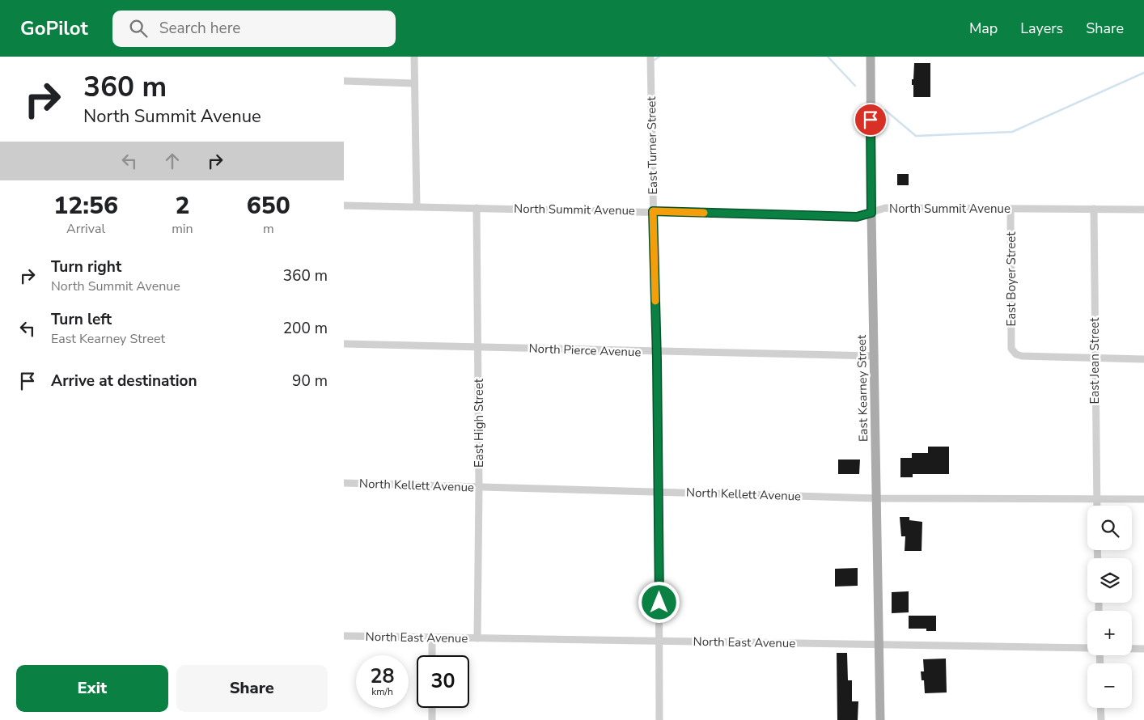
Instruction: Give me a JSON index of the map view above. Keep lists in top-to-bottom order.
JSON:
{
  "streets": {
    "main road": ["East Kearney Street"],
    "street": [
      "East Turner Street",
      "North Summit Avenue",
      "East Boyer Street",
      "North Pierce Avenue",
      "East Jean Street",
      "East High Street",
      "North Kellett Avenue",
      "North East Avenue"
    ]
  },
  "crossings": [
    ["East Turner Street", "North Summit Avenue"],
    ["East Turner Street", "North Pierce Avenue"],
    ["East Turner Street", "North Kellett Avenue"],
    ["East Turner Street", "North East Avenue"],
    ["North Summit Avenue", "East Boyer Street"],
    ["North Summit Avenue", "East Jean Street"],
    ["North Summit Avenue", "East Kearney Street"],
    ["North Summit Avenue", "East High Street"],
    ["East Boyer Street", "East Jean Street"],
    ["North Pierce Avenue", "East Kearney Street"],
    ["North Pierce Avenue", "East High Street"],
    ["East Jean Street", "North Kellett Avenue"],
    ["East Kearney Street", "North Kellett Avenue"],
    ["East Kearney Street", "North East Avenue"],
    ["East High Street", "North Kellett Avenue"],
    ["East High Street", "North East Avenue"]
  ],
  "page": {
    "header": "GoPilot",
    "search": "Search here",
    "nav": ["Map", "Layers", "Share"],
    "turn": ["360 m", "North Summit Avenue"],
    "eta": [
      "12:56",
      "Arrival",
      "2",
      "min",
      "650",
      "m"
    ],
    "list": [
      {
        "name": "Turn right",
        "note": "North Summit Avenue",
        "value": "360 m"
      },
      {
        "name": "Turn left",
        "note": "East Kearney Street",
        "value": "200 m"
      },
      {
        "name": "Arrive at destination",
        "value": "90 m"
      }
    ],
    "map_buttons": ["+", "−"],
    "speed": "28 km/h",
    "limit": "30",
    "buttons": ["Exit", "Share"]
  }
}
